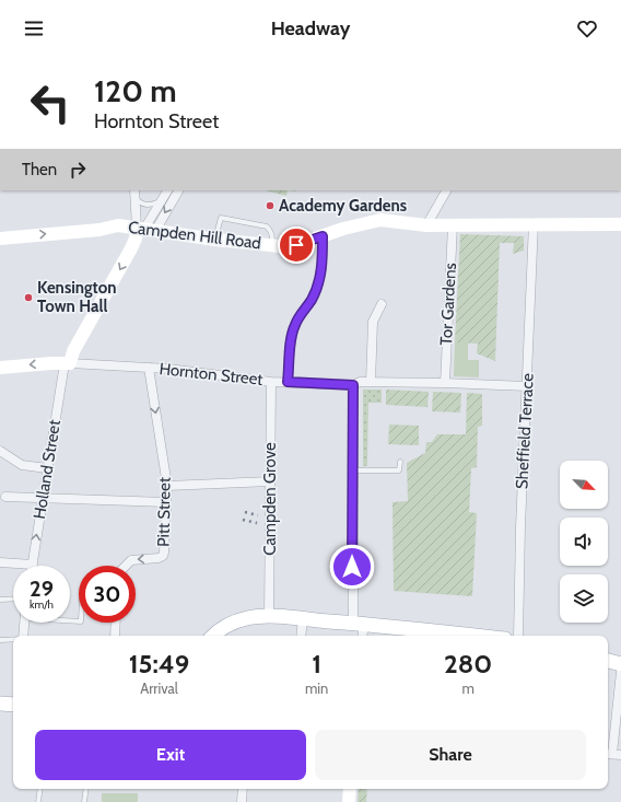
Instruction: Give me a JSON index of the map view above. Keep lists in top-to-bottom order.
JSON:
{
  "streets": {
    "street": [
      "Campden Hill Road",
      "Tor Gardens",
      "Hornton Street",
      "Sheffield Terrace",
      "Holland Street",
      "Campden Grove",
      "Pitt Street"
    ]
  },
  "crossings": [
    ["Campden Hill Road", "Tor Gardens"],
    ["Campden Hill Road", "Sheffield Terrace"],
    ["Campden Hill Road", "Holland Street"],
    ["Tor Gardens", "Hornton Street"],
    ["Hornton Street", "Sheffield Terrace"],
    ["Hornton Street", "Holland Street"],
    ["Hornton Street", "Campden Grove"],
    ["Hornton Street", "Pitt Street"]
  ],
  "one_way": ["Pitt Street"],
  "places": ["Academy Gardens", "Kensington Town Hall"],
  "north": "bottom right",
  "page": {
    "header": "Headway",
    "turn": ["120 m", "Hornton Street"],
    "then": "Then",
    "speed": "29 km/h",
    "limit": "30",
    "eta": [
      "15:49",
      "Arrival",
      "1",
      "min",
      "280",
      "m"
    ],
    "buttons": ["Exit", "Share"]
  }
}
